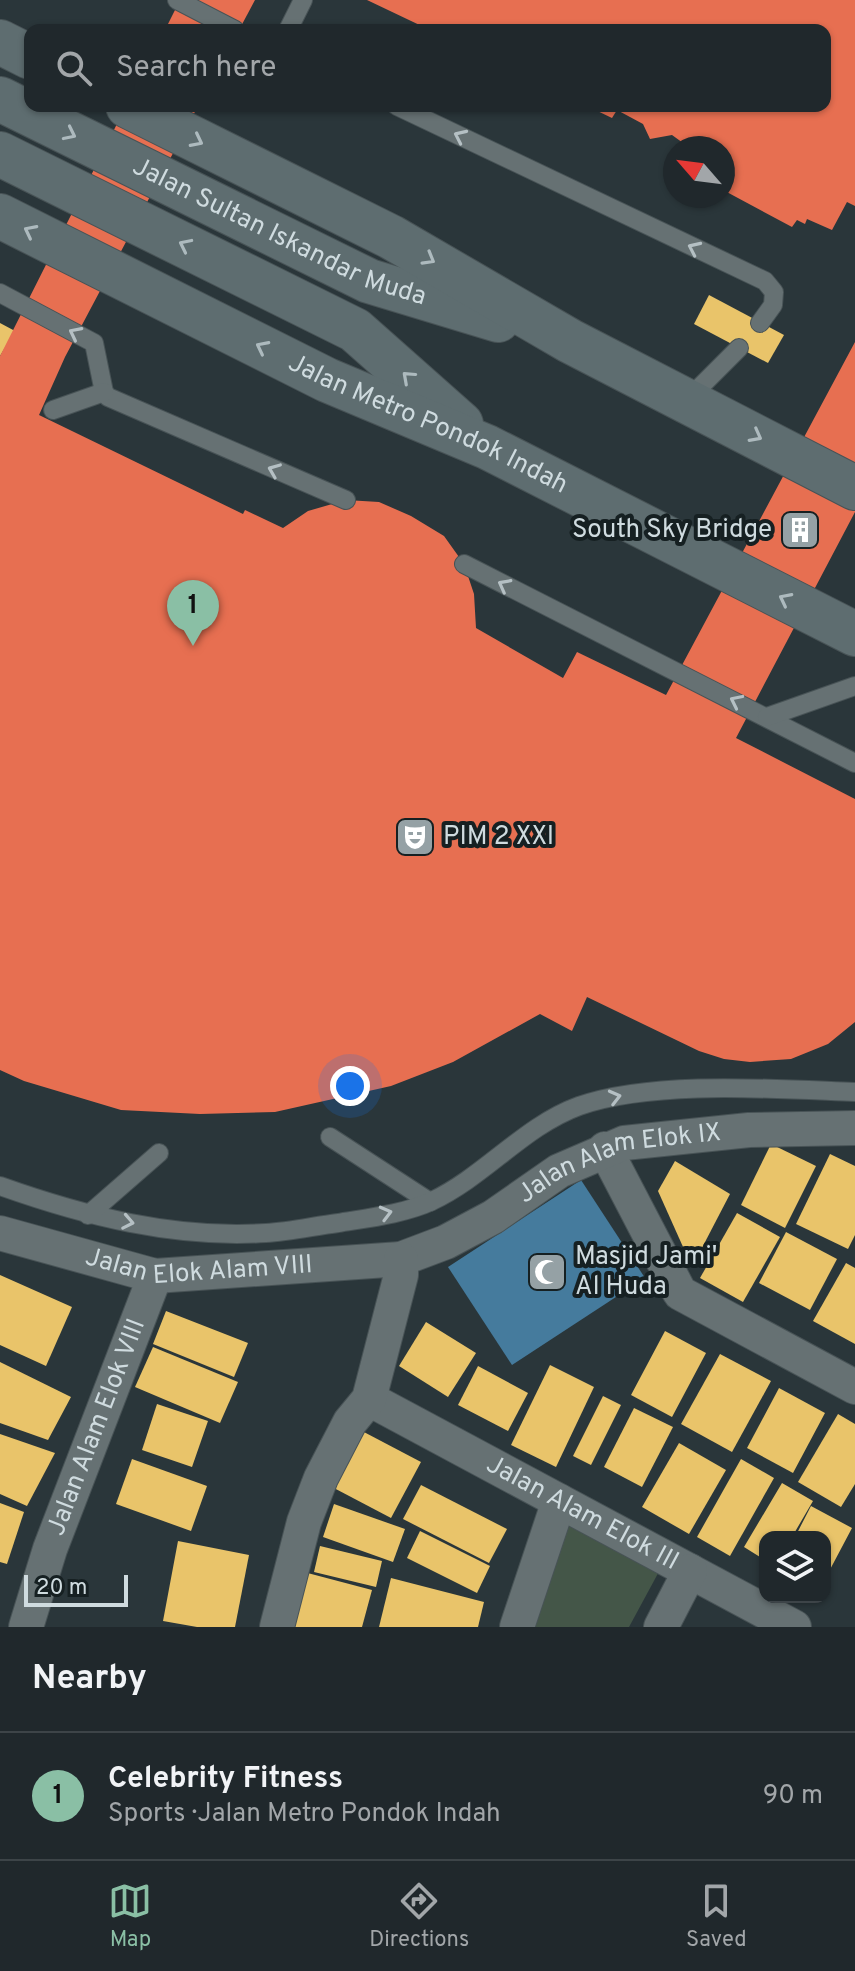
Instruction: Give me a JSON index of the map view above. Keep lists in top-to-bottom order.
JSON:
{
  "streets": {
    "highway": ["Jalan Sultan Iskandar Muda", "Jalan Metro Pondok Indah"],
    "street": [
      "Jalan Alam Elok IX",
      "Jalan Elok Alam VIII",
      "Jalan Alam Elok VIII",
      "Jalan Alam Elok III"
    ]
  },
  "crossings": [
    ["Jalan Sultan Iskandar Muda", "Jalan Metro Pondok Indah"],
    ["Jalan Alam Elok IX", "Jalan Elok Alam VIII"],
    ["Jalan Elok Alam VIII", "Jalan Alam Elok VIII"]
  ],
  "places": {
    "building": ["South Sky Bridge"],
    "theatre": ["PIM 2 XXI"],
    "mosque": ["Masjid Jami' Al Huda"]
  },
  "scale_bar": "20 m",
  "north": "top left",
  "page": {
    "search": "Search here",
    "pins": "1",
    "scale": "20 m",
    "heading": "Nearby",
    "list": [
      {
        "mark": "1",
        "name": "Celebrity Fitness",
        "note": "Sports · Jalan Metro Pondok Indah",
        "value": "90 m"
      }
    ],
    "nav": ["Map", "Directions", "Saved"]
  }
}
